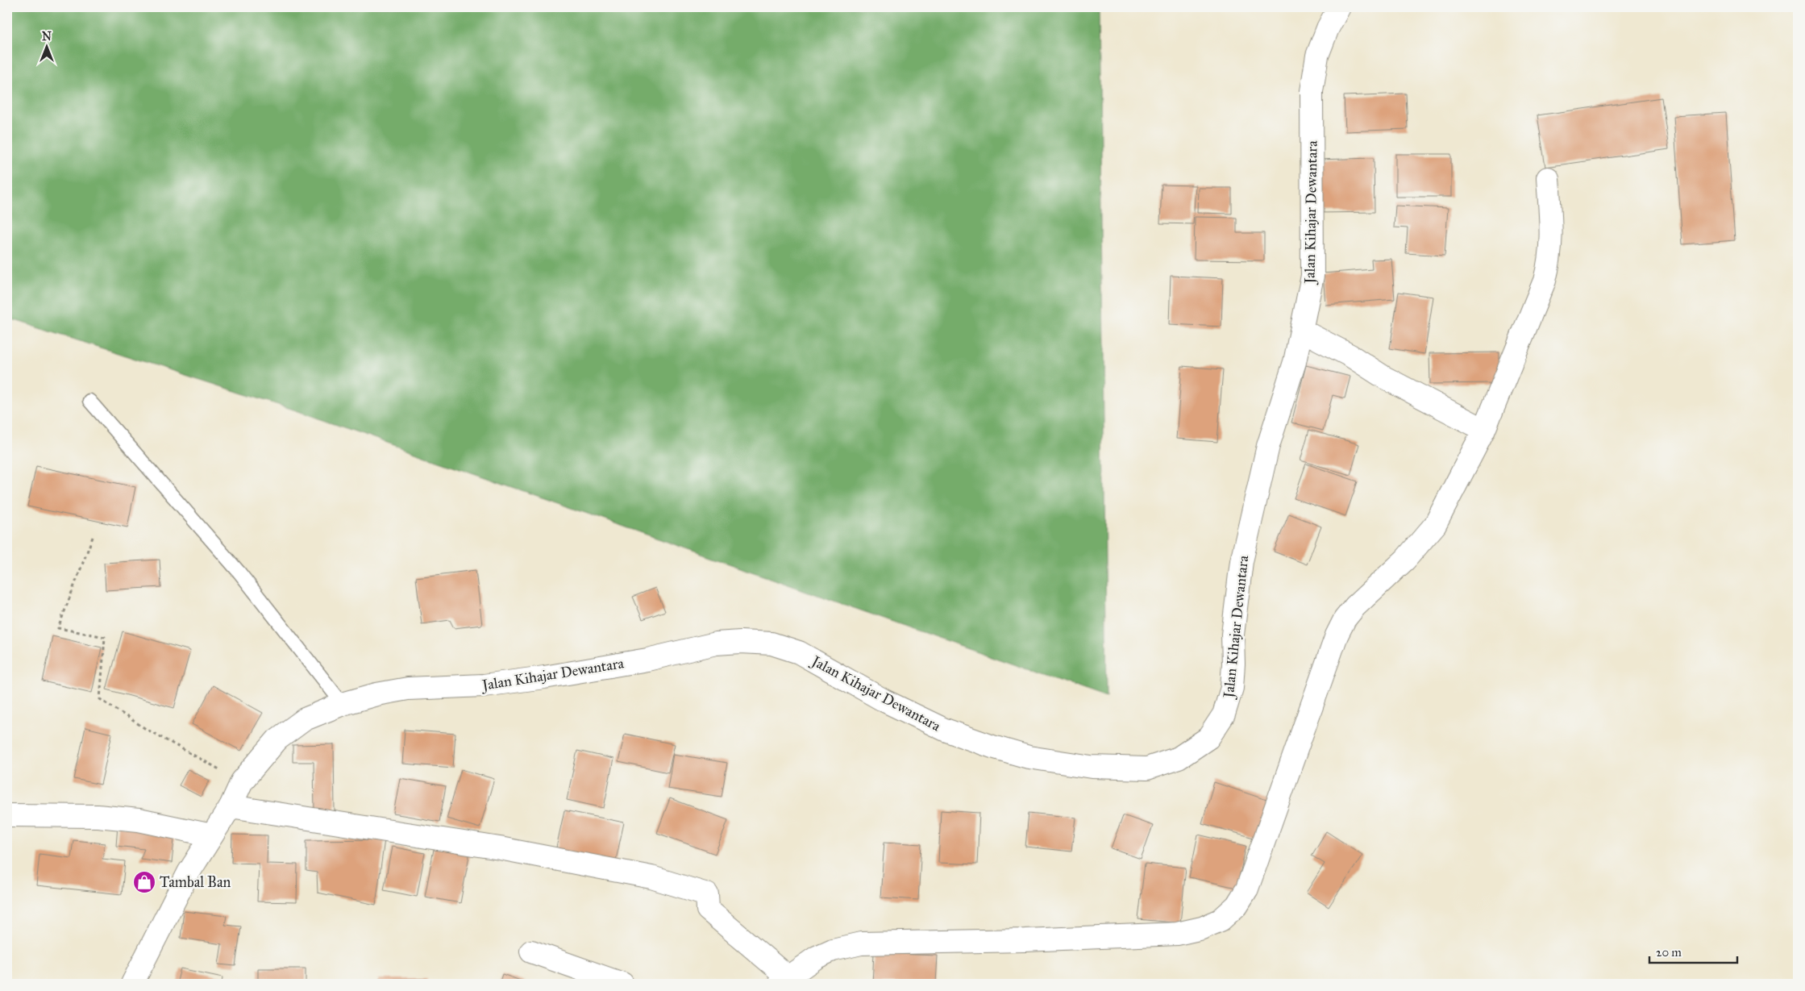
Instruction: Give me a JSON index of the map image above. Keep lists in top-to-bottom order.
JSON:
{
  "streets": {
    "street": ["Jalan Kihajar Dewantara"]
  },
  "places": {
    "shop": ["Tambal Ban"]
  },
  "scale_bar": "20 m",
  "north": "top"
}
